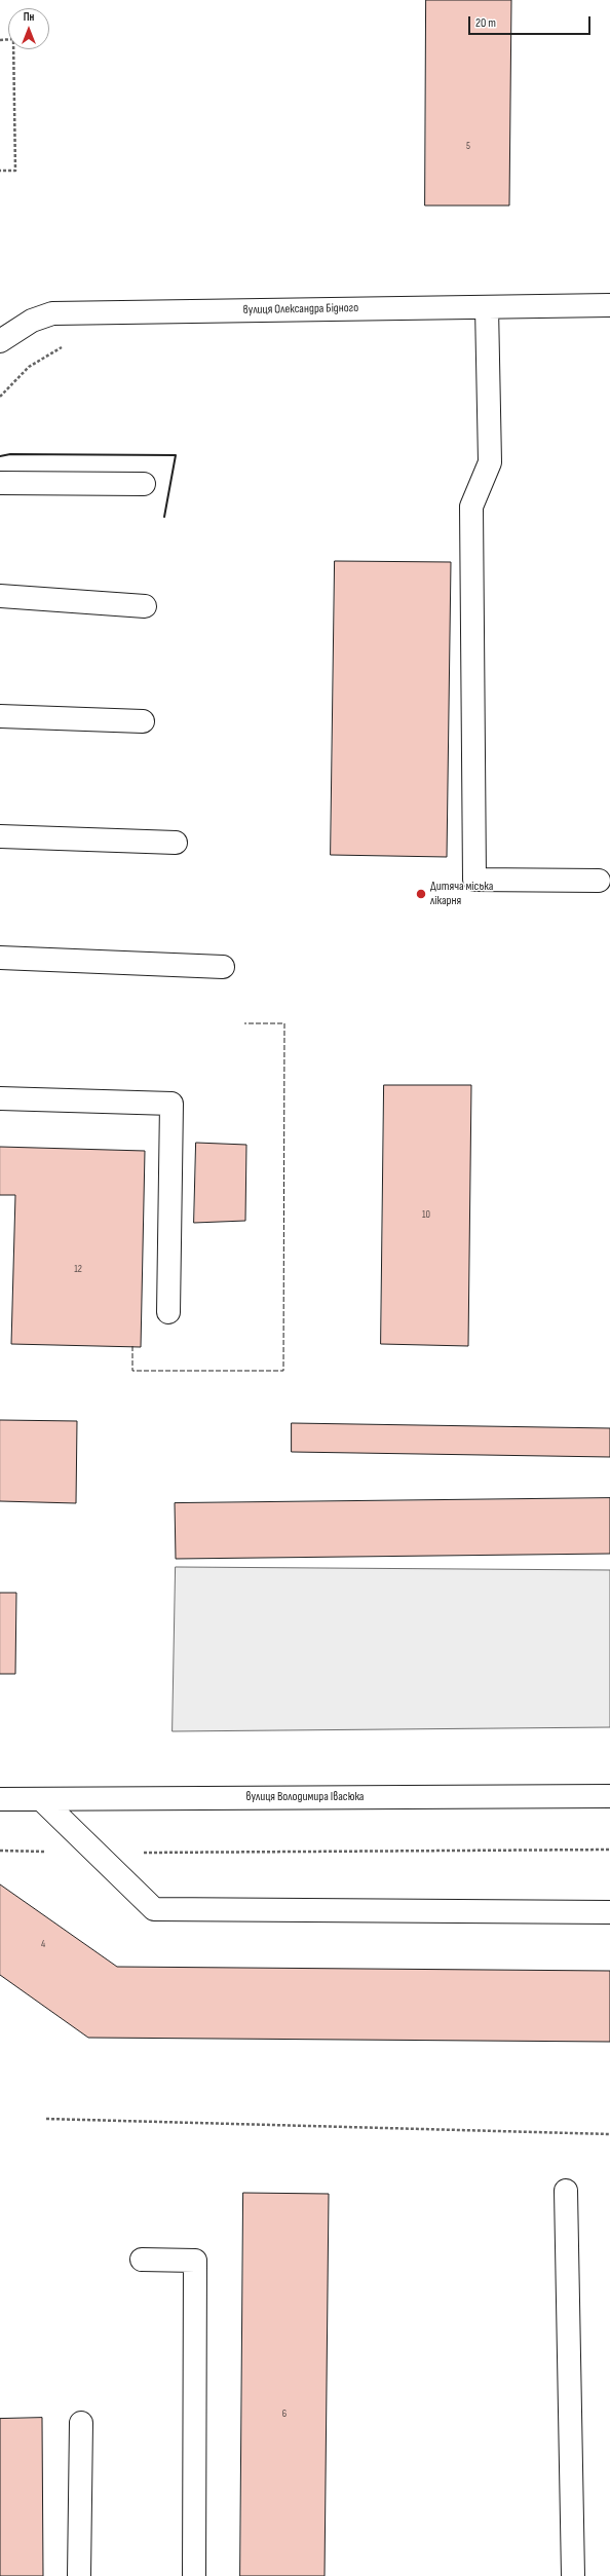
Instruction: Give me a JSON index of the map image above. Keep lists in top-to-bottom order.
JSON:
{
  "streets": {
    "street": ["вулиця Олександра Бідного", "вулиця Володимира Івасюка"]
  },
  "places": ["Дитяча міська лікарня"],
  "house_numbers": [
    "5",
    "10",
    "12",
    "4",
    "6"
  ],
  "scale_bar": "20 m",
  "north": "top"
}
